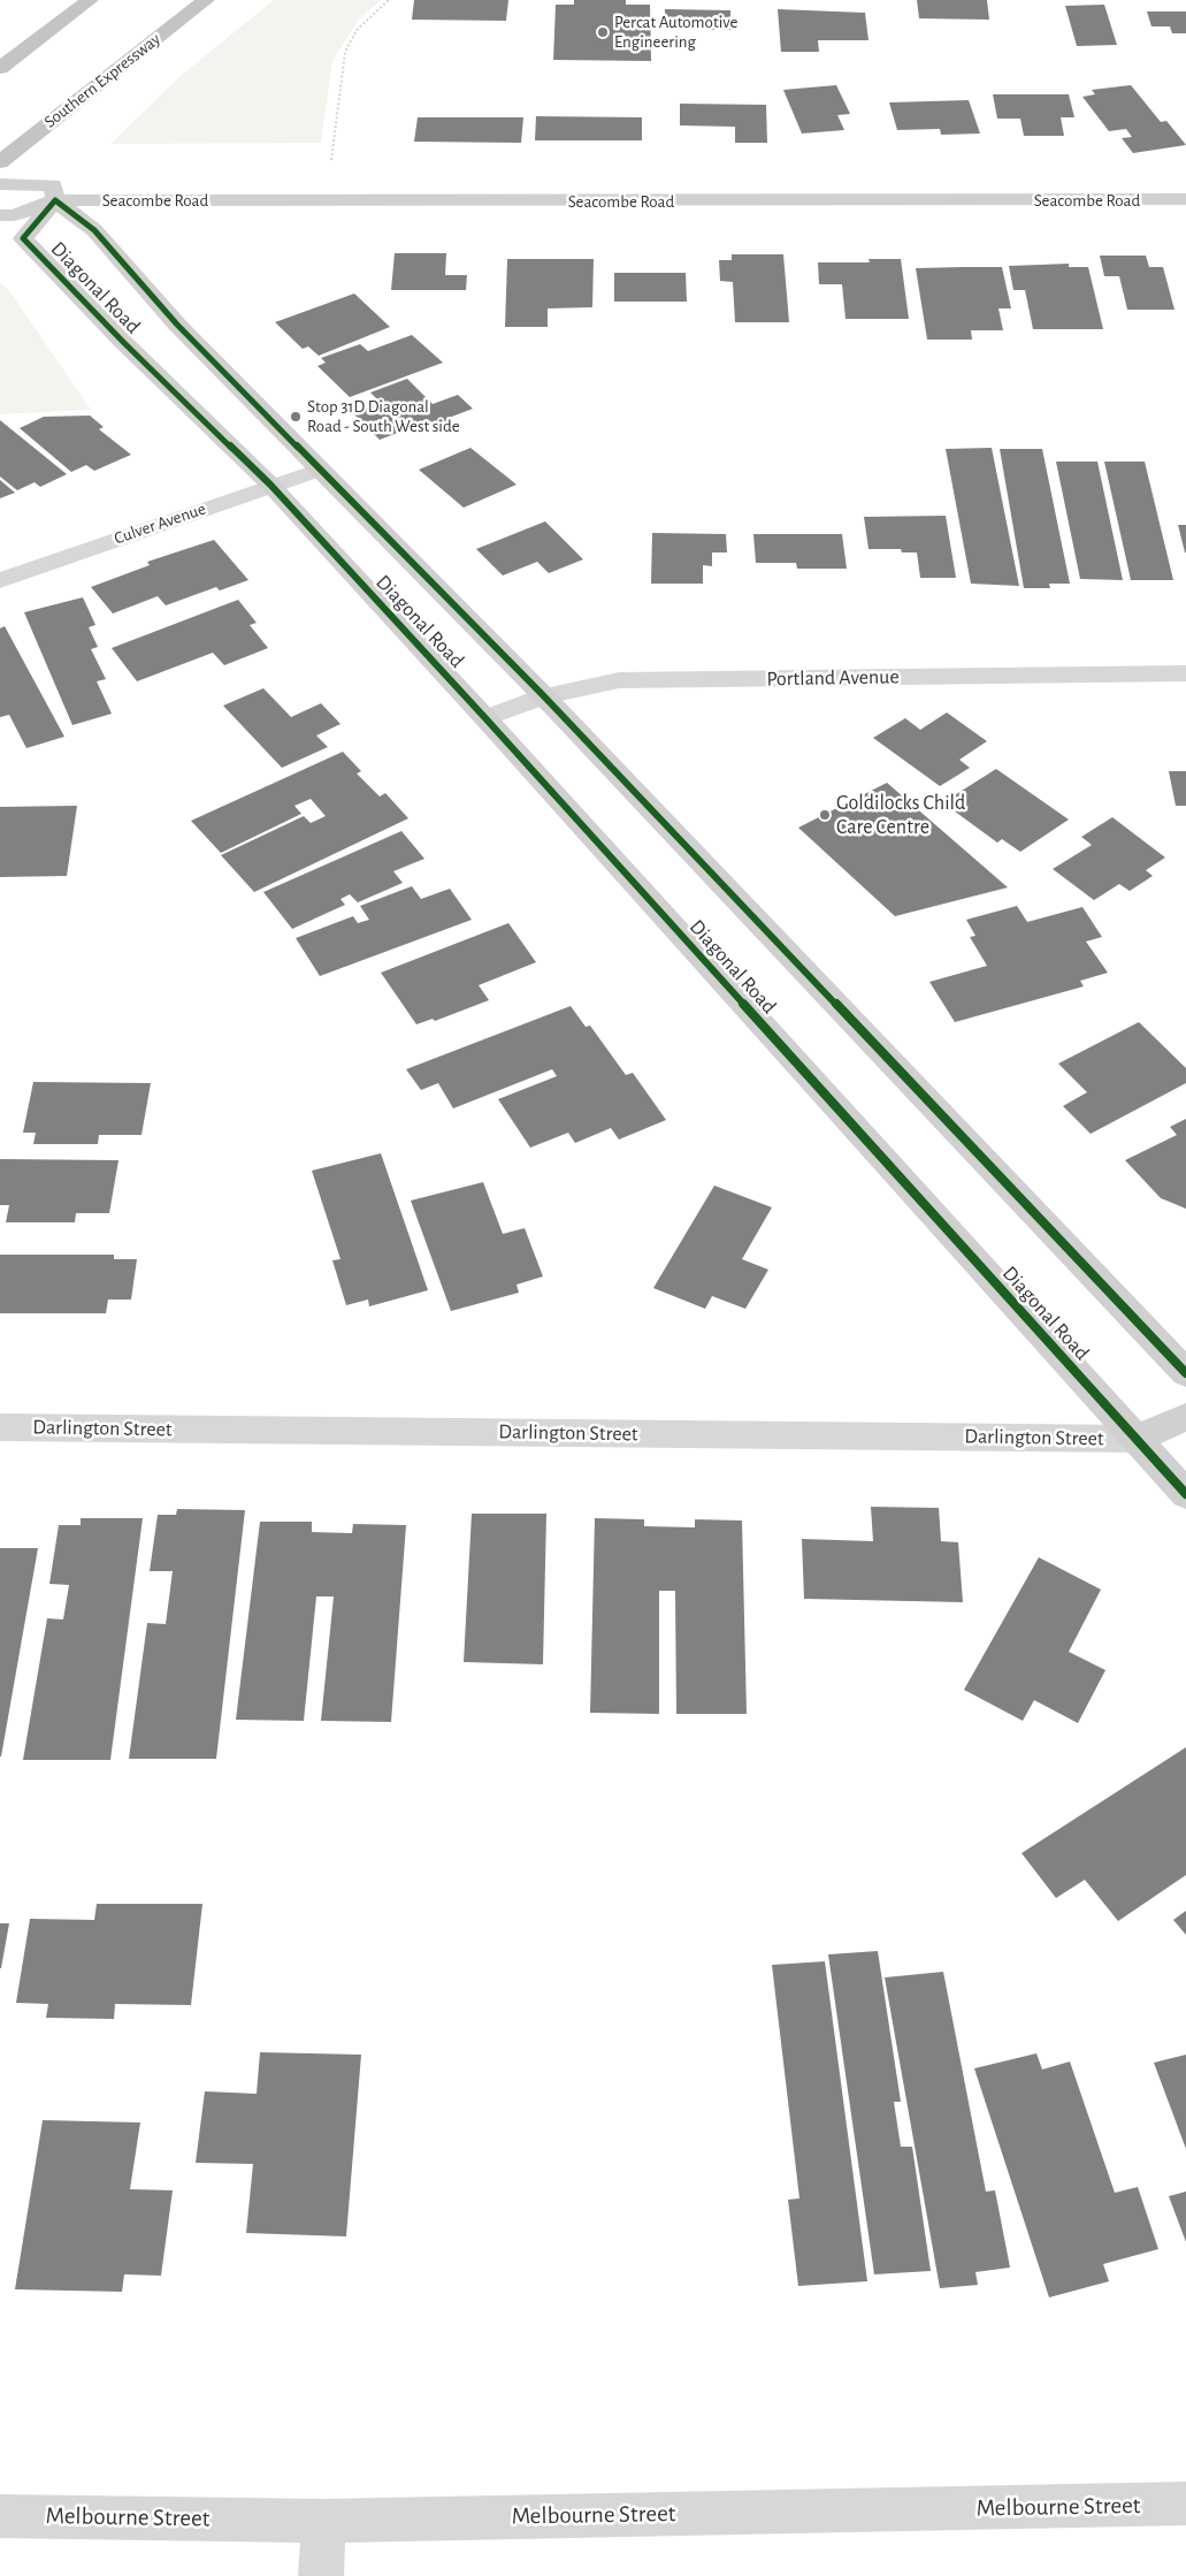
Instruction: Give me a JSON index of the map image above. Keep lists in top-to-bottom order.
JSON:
{
  "streets": {
    "highway": ["Southern Expressway"],
    "main road": ["Seacombe Road", "Diagonal Road"],
    "street": [
      "Culver Avenue",
      "Portland Avenue",
      "Darlington Street",
      "Melbourne Street"
    ]
  },
  "crossings": [
    ["Seacombe Road", "Diagonal Road"],
    ["Diagonal Road", "Culver Avenue"],
    ["Diagonal Road", "Portland Avenue"],
    ["Diagonal Road", "Darlington Street"]
  ],
  "places": ["Percat Automotive Engineering", "Stop 31D Diagonal Road - South West side", "Goldilocks Child Care Centre"]
}
